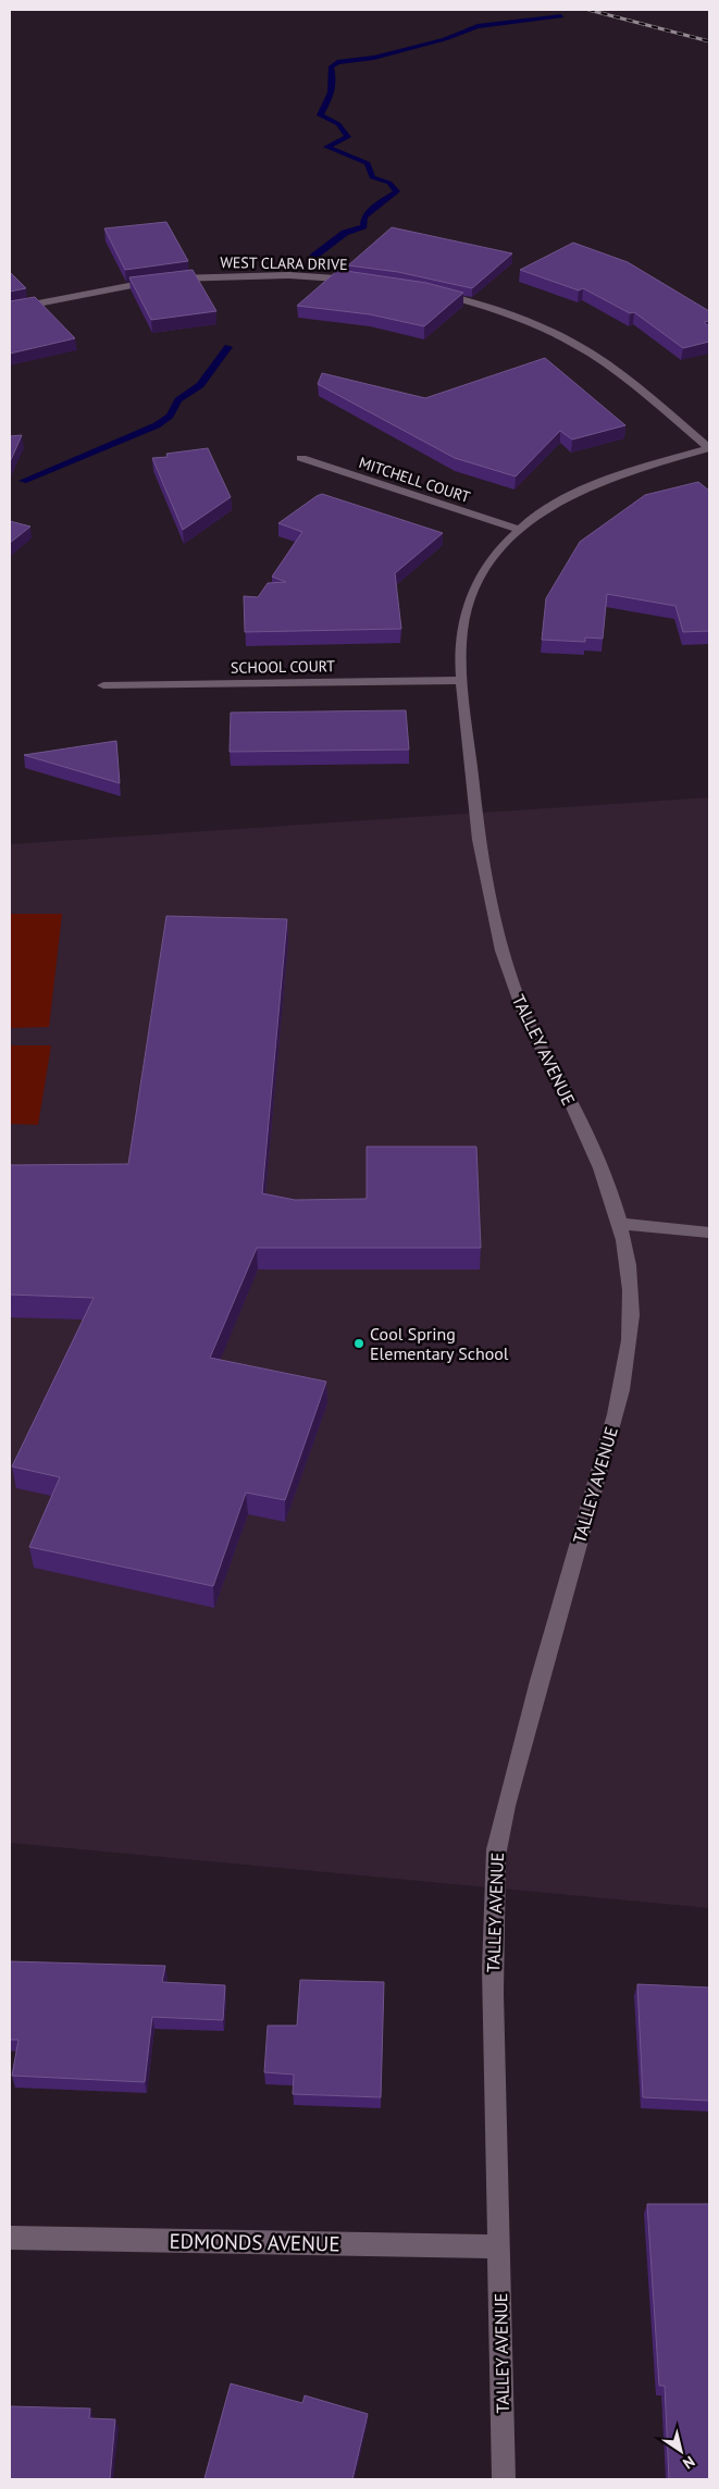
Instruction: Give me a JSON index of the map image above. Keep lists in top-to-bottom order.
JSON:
{
  "streets": {
    "street": [
      "WEST CLARA DRIVE",
      "MITCHELL COURT",
      "SCHOOL COURT",
      "TALLEY AVENUE",
      "EDMONDS AVENUE"
    ]
  },
  "crossings": [
    ["MITCHELL COURT", "TALLEY AVENUE"],
    ["SCHOOL COURT", "TALLEY AVENUE"],
    ["TALLEY AVENUE", "EDMONDS AVENUE"]
  ],
  "places": ["Cool Spring Elementary School"],
  "north": "bottom right"
}
